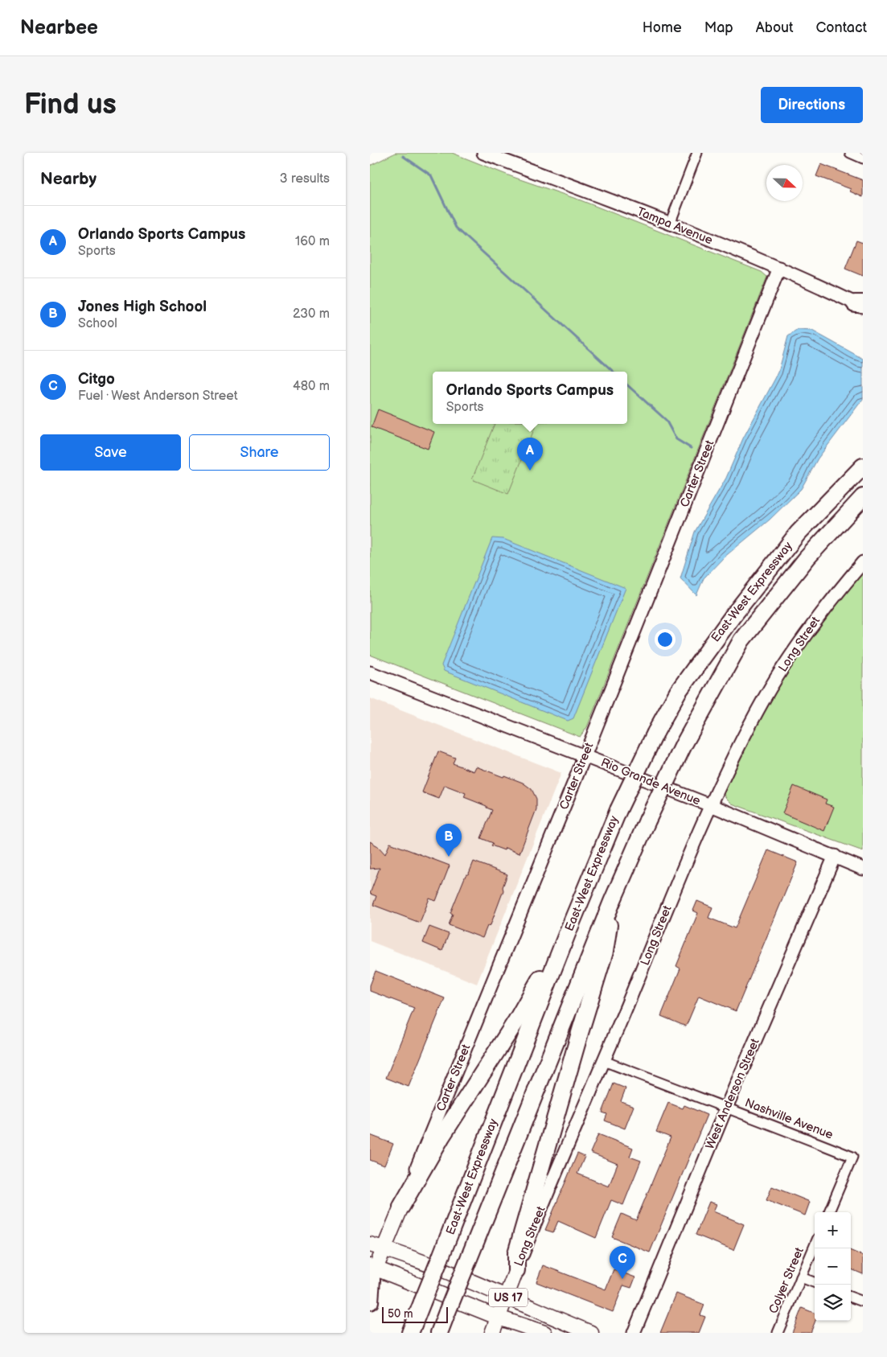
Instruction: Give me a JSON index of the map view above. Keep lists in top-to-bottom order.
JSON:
{
  "streets": {
    "highway": ["East-West Expressway"],
    "main road": ["Carter Street", "Long Street", "US 17"],
    "street": [
      "Tampa Avenue",
      "Rio Grande Avenue",
      "West Anderson Street",
      "Nashville Avenue",
      "Colyer Street"
    ]
  },
  "crossings": [
    ["Tampa Avenue", "Carter Street"],
    ["Carter Street", "Rio Grande Avenue"],
    ["Carter Street", "US 17"],
    ["Long Street", "Rio Grande Avenue"],
    ["Long Street", "Nashville Avenue"],
    ["Long Street", "US 17"],
    ["Rio Grande Avenue", "West Anderson Street"],
    ["West Anderson Street", "Nashville Avenue"]
  ],
  "scale_bar": "50 m",
  "north": "right",
  "page": {
    "header": "Nearbee",
    "nav": [
      "Home",
      "Map",
      "About",
      "Contact"
    ],
    "buttons": [
      "Directions",
      ["Save", "Share"]
    ],
    "title": "Find us",
    "heading": ["Nearby", "3 results"],
    "list": [
      {
        "mark": "A",
        "name": "Orlando Sports Campus",
        "note": "Sports",
        "value": "160 m"
      },
      {
        "mark": "B",
        "name": "Jones High School",
        "note": "School",
        "value": "230 m"
      },
      {
        "mark": "C",
        "name": "Citgo",
        "note": "Fuel · West Anderson Street",
        "value": "480 m"
      }
    ],
    "popup": ["Orlando Sports Campus", "Sports"],
    "pins": ["A", "B", "C"],
    "map_buttons": ["+", "−"],
    "scale": "50 m"
  }
}
